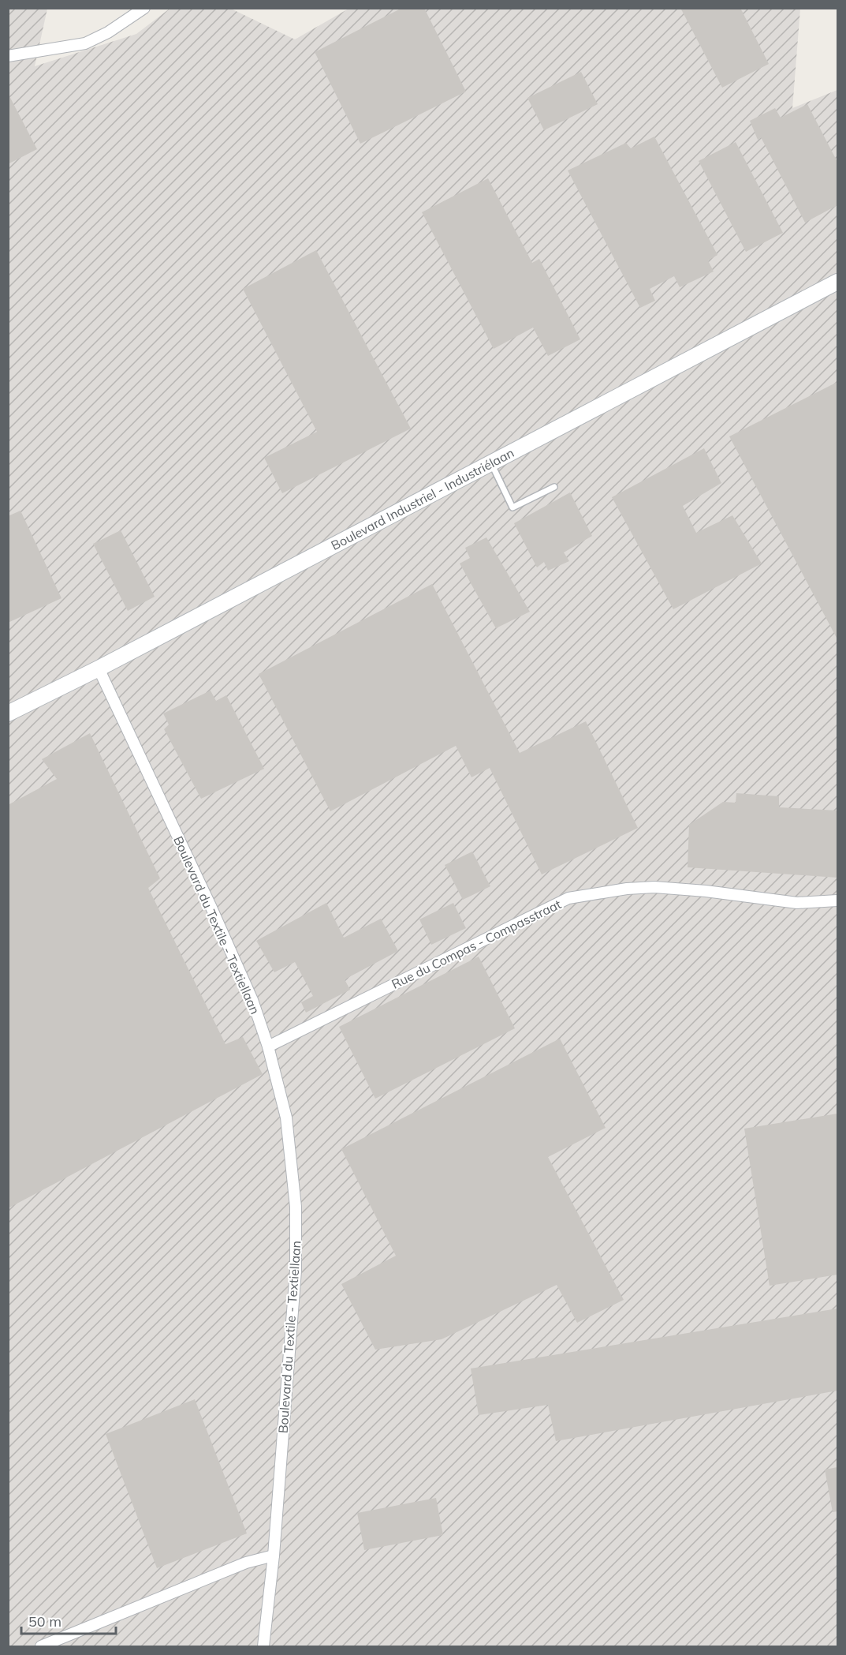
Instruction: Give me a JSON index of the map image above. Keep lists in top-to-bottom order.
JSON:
{
  "streets": {
    "main road": ["Boulevard Industriel - Industriélaan"],
    "street": ["Boulevard du Textile - Textiellaan", "Rue du Compas - Compasstraat"]
  },
  "crossings": [
    ["Boulevard Industriel - Industriélaan", "Boulevard du Textile - Textiellaan"],
    ["Boulevard du Textile - Textiellaan", "Rue du Compas - Compasstraat"]
  ],
  "scale_bar": "50 m"
}
